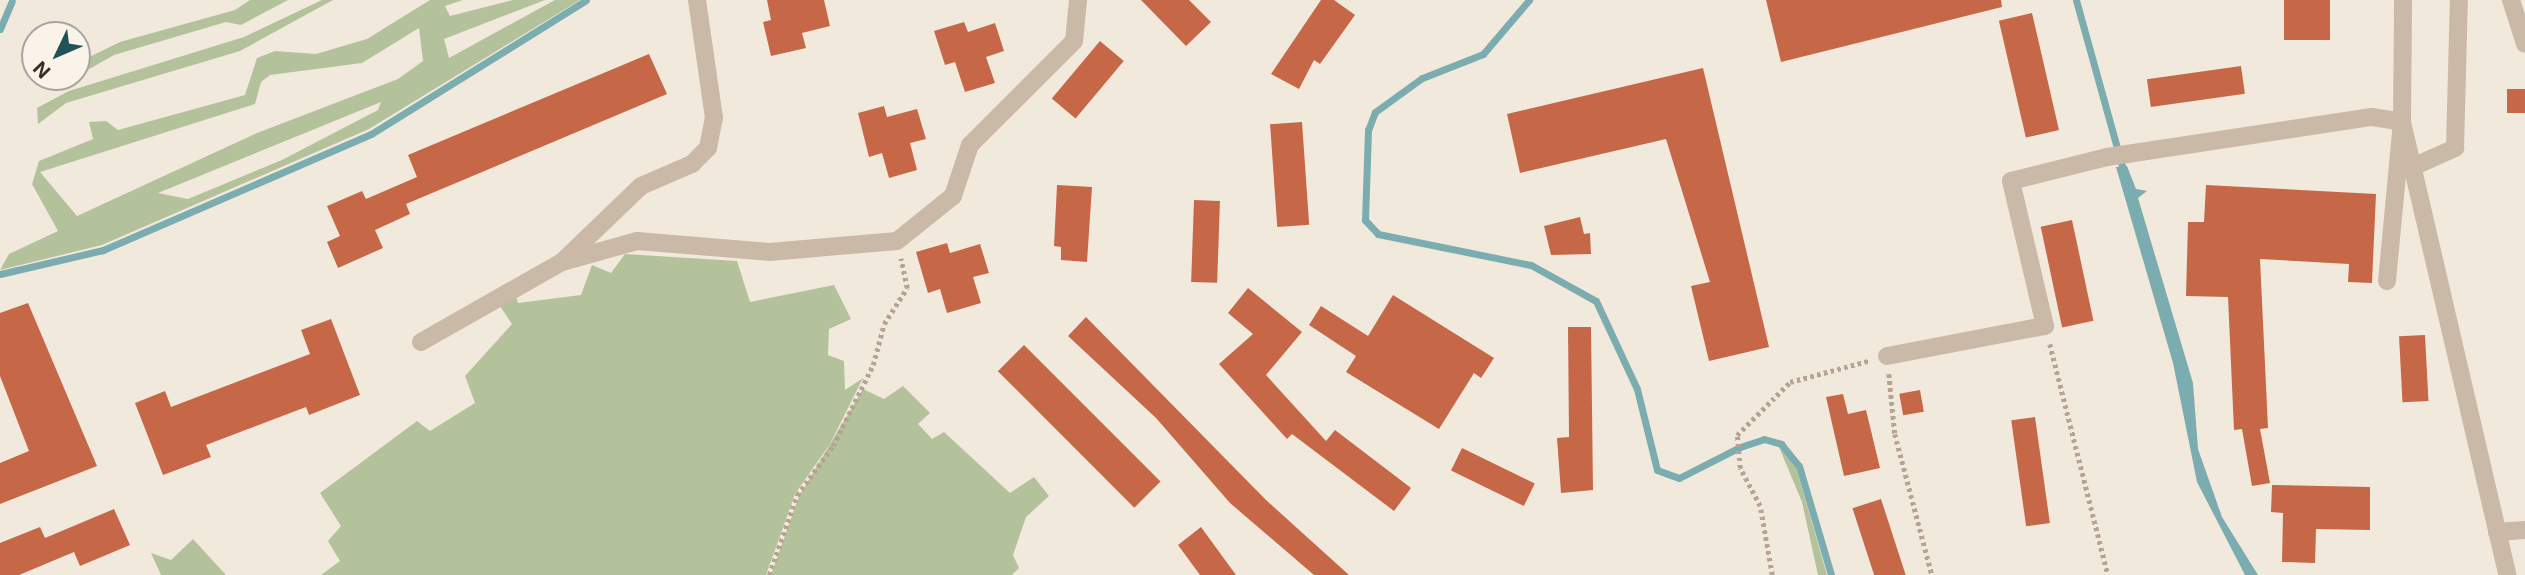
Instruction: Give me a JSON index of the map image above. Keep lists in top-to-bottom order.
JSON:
{
  "north": "bottom left"
}
